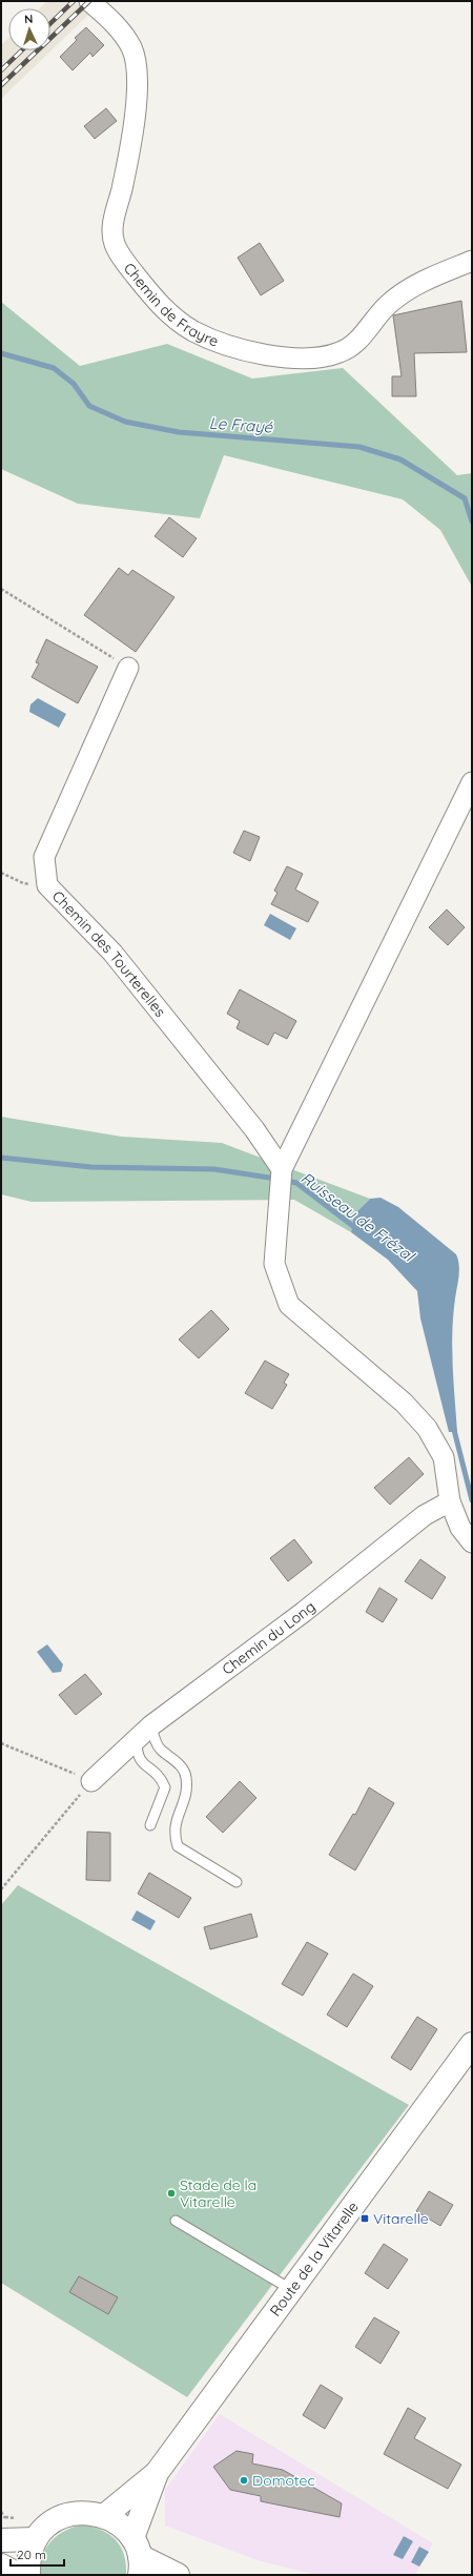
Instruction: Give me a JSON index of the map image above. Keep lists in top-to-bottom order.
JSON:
{
  "streets": {
    "street": [
      "Chemin de Frayre",
      "Chemin des Tourterelles",
      "Chemin du Long",
      "Route de la Vitarelle"
    ]
  },
  "water": ["Le Frayé", "Ruisseau de Frézal"],
  "places": {
    "other": ["Stade de la Vitarelle", "Domotec"],
    "transit": ["Vitarelle"]
  },
  "scale_bar": "20 m",
  "north": "top"
}
